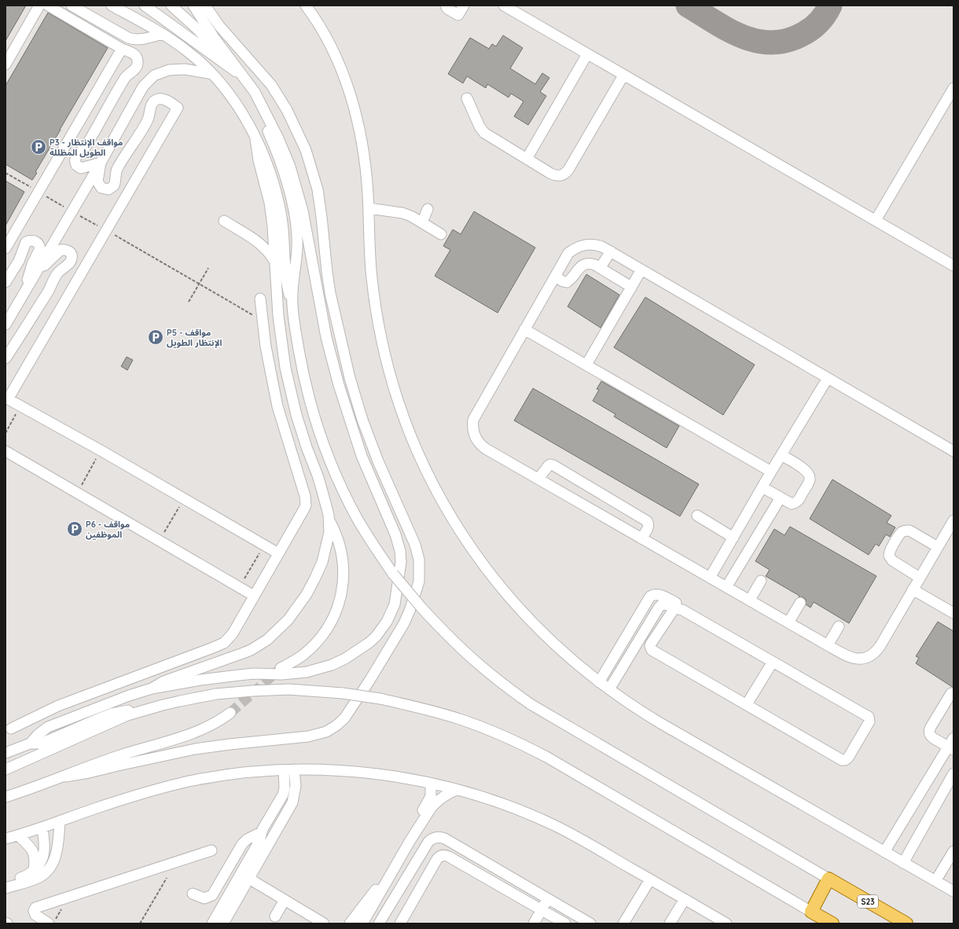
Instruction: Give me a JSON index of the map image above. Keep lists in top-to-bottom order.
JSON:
{
  "streets": {
    "main road": ["S23"]
  },
  "places": {
    "parking": ["P3 - مواقف الإنتظار الطويل المظللة", "P5 - مواقف الإنتظار الطويل", "P6 - مواقف الموظفين"]
  }
}
